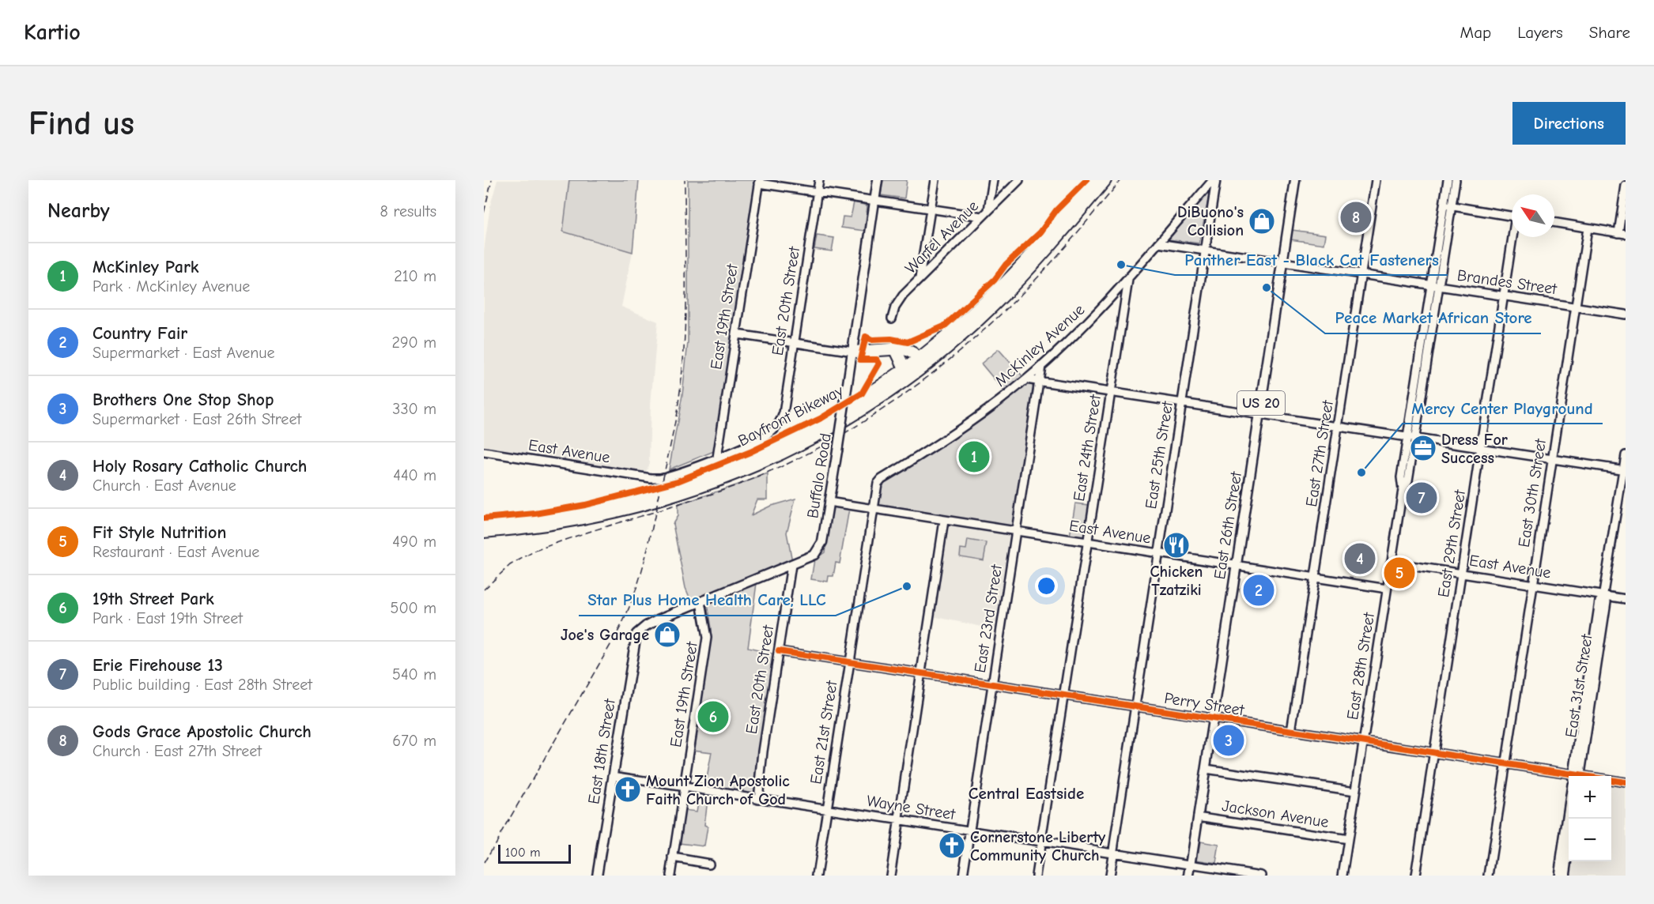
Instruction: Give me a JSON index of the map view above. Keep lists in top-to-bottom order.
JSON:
{
  "streets": {
    "main road": [
      "US 20",
      "Buffalo Road",
      "East 26th Street",
      "East 18th Street"
    ],
    "street": [
      "Warfel Avenue",
      "Brandes Street",
      "East 20th Street",
      "East 19th Street",
      "McKinley Avenue",
      "East 24th Street",
      "East Avenue",
      "East 27th Street",
      "East 25th Street",
      "East 30th Street",
      "East 29th Street",
      "East 23rd Street",
      "East 28th Street",
      "East 31st Street",
      "Perry Street",
      "East 21st Street",
      "Wayne Street",
      "Jackson Avenue"
    ],
    "cycle path": ["Bayfront Bikeway"]
  },
  "crossings": [
    ["Brandes Street", "McKinley Avenue"],
    ["Brandes Street", "East 27th Street"],
    ["Brandes Street", "East 25th Street"],
    ["Brandes Street", "East 30th Street"],
    ["Brandes Street", "East 26th Street"],
    ["Brandes Street", "East 29th Street"],
    ["Brandes Street", "East 28th Street"],
    ["East 20th Street", "East Avenue"],
    ["East 20th Street", "Buffalo Road"],
    ["East 20th Street", "Perry Street"],
    ["East 20th Street", "Wayne Street"],
    ["East 19th Street", "East Avenue"],
    ["East 19th Street", "Buffalo Road"],
    ["East 19th Street", "Wayne Street"],
    ["McKinley Avenue", "East 24th Street"],
    ["McKinley Avenue", "East Avenue"],
    ["McKinley Avenue", "East 25th Street"],
    ["McKinley Avenue", "East 23rd Street"],
    ["McKinley Avenue", "East 21st Street"],
    ["East 24th Street", "East Avenue"],
    ["East 24th Street", "Perry Street"],
    ["East 24th Street", "Wayne Street"],
    ["East Avenue", "East 27th Street"],
    ["East Avenue", "East 25th Street"],
    ["East Avenue", "Buffalo Road"],
    ["East Avenue", "East 30th Street"],
    ["East Avenue", "East 26th Street"],
    ["East Avenue", "East 29th Street"],
    ["East Avenue", "East 23rd Street"],
    ["East Avenue", "East 28th Street"],
    ["East Avenue", "East 31st Street"],
    ["East Avenue", "East 21st Street"],
    ["East 27th Street", "Perry Street"],
    ["East 25th Street", "Perry Street"],
    ["East 25th Street", "Wayne Street"],
    ["Buffalo Road", "East 18th Street"],
    ["East 30th Street", "Perry Street"],
    ["East 26th Street", "Perry Street"],
    ["East 26th Street", "Wayne Street"],
    ["East 26th Street", "Jackson Avenue"],
    ["East 29th Street", "Perry Street"],
    ["East 23rd Street", "Perry Street"],
    ["East 23rd Street", "Wayne Street"],
    ["East 28th Street", "Perry Street"],
    ["East 28th Street", "Jackson Avenue"],
    ["Perry Street", "East 21st Street"],
    ["East 21st Street", "Wayne Street"],
    ["East 18th Street", "Wayne Street"]
  ],
  "districts": ["Central Eastside"],
  "places": {
    "shop": ["DiBuono's Collision", "Joe's Garage"],
    "other": [
      "Panther East - Black Cat Fasteners",
      "Peace Market African Store",
      "Mercy Center Playground",
      "Star Plus Home Health Care, LLC"
    ],
    "office": ["Dress For Success"],
    "restaurant": ["Chicken Tzatziki"],
    "church": ["Mount Zion Apostolic Faith Church of God", "Cornerstone Liberty Community Church"]
  },
  "scale_bar": "100 m",
  "north": "top left",
  "page": {
    "header": "Kartio",
    "nav": ["Map", "Layers", "Share"],
    "buttons": "Directions",
    "title": "Find us",
    "heading": ["Nearby", "8 results"],
    "pins": [
      "8",
      "1",
      "7",
      "4",
      "5",
      "2",
      "6",
      "3"
    ],
    "list": [
      {
        "mark": "1",
        "name": "McKinley Park",
        "note": "Park · McKinley Avenue",
        "value": "210 m"
      },
      {
        "mark": "2",
        "name": "Country Fair",
        "note": "Supermarket · East Avenue",
        "value": "290 m"
      },
      {
        "mark": "3",
        "name": "Brothers One Stop Shop",
        "note": "Supermarket · East 26th Street",
        "value": "330 m"
      },
      {
        "mark": "4",
        "name": "Holy Rosary Catholic Church",
        "note": "Church · East Avenue",
        "value": "440 m"
      },
      {
        "mark": "5",
        "name": "Fit Style Nutrition",
        "note": "Restaurant · East Avenue",
        "value": "490 m"
      },
      {
        "mark": "6",
        "name": "19th Street Park",
        "note": "Park · East 19th Street",
        "value": "500 m"
      },
      {
        "mark": "7",
        "name": "Erie Firehouse 13",
        "note": "Public building · East 28th Street",
        "value": "540 m"
      },
      {
        "mark": "8",
        "name": "Gods Grace Apostolic Church",
        "note": "Church · East 27th Street",
        "value": "670 m"
      }
    ],
    "map_buttons": ["+", "−"],
    "scale": "100 m"
  }
}
